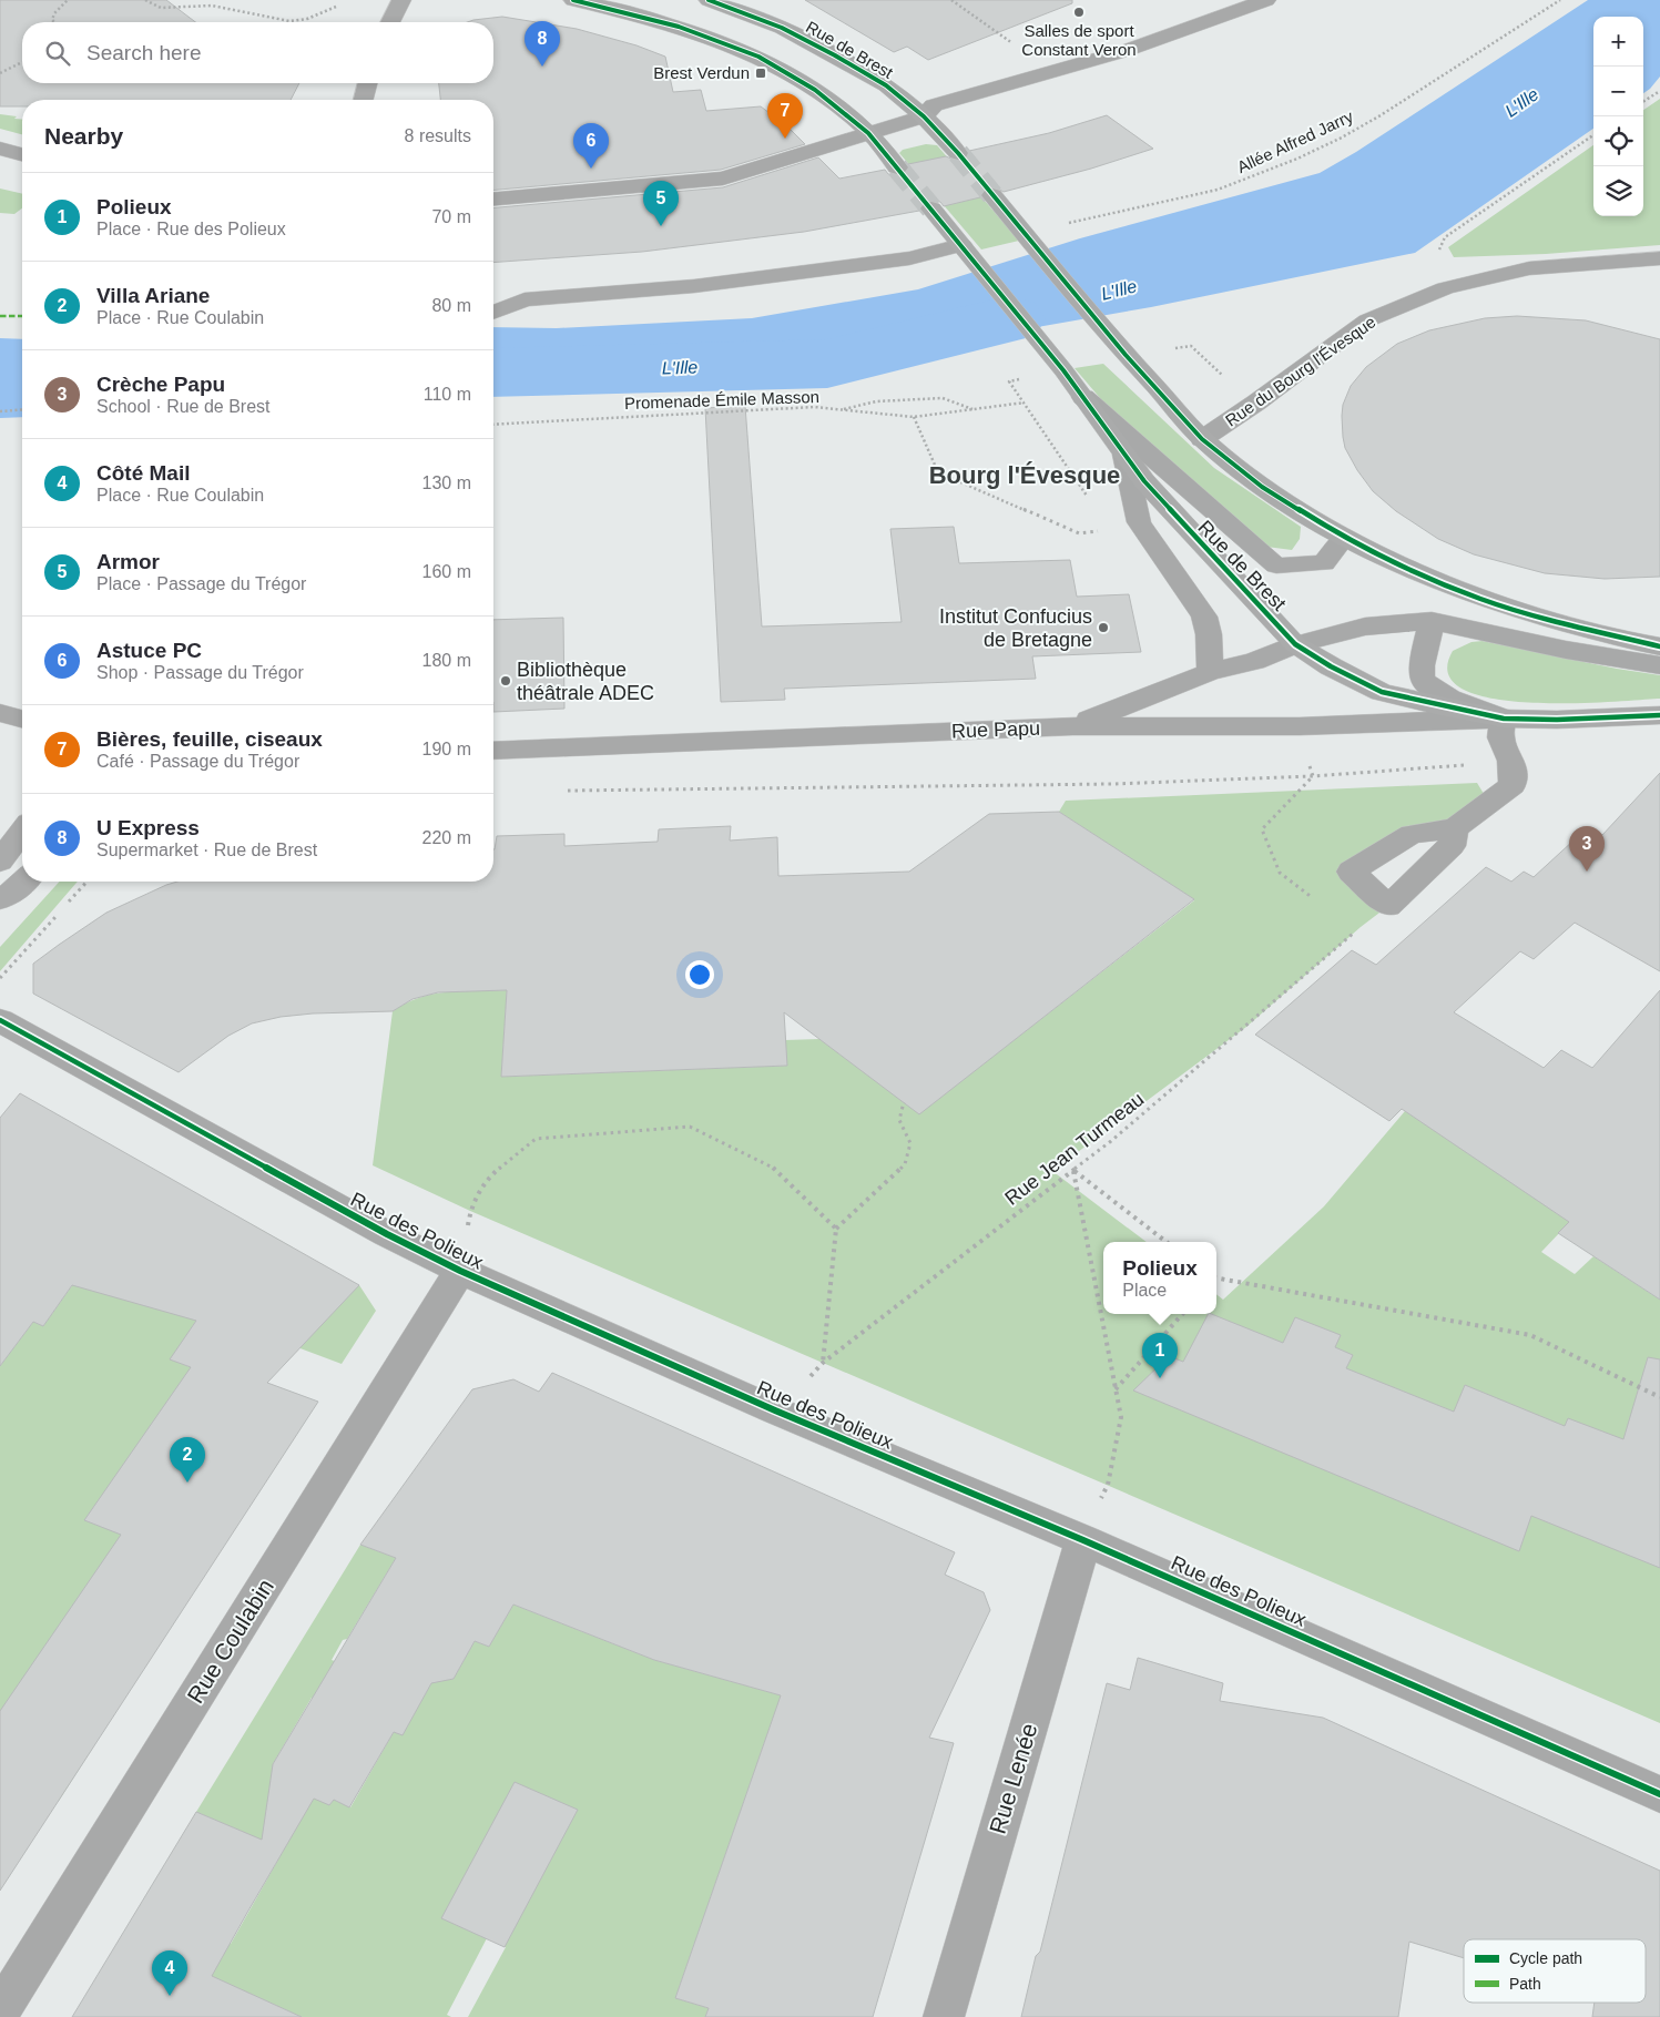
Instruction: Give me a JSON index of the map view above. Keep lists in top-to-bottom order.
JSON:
{
  "streets": {
    "main road": ["Rue de Brest"],
    "street": [
      "Rue du Bourg l'Évesque",
      "Rue Papu",
      "Rue des Polieux",
      "Rue Coulabin",
      "Rue Lenée"
    ],
    "path": ["Allée Alfred Jarry", "Promenade Émile Masson", "Rue Jean Turmeau"]
  },
  "crossings": [
    ["Rue de Brest", "Rue Papu"],
    ["Rue Jean Turmeau", "Rue des Polieux"],
    ["Rue des Polieux", "Rue Coulabin"],
    ["Rue des Polieux", "Rue Lenée"]
  ],
  "districts": ["Bourg l'Évesque"],
  "water": ["L'Ille"],
  "places": {
    "other": ["Salles de sport Constant Veron", "Institut Confucius de Bretagne", "Bibliothèque théâtrale ADEC"],
    "transit": ["Brest Verdun"]
  },
  "legend": ["Cycle path", "Path"],
  "page": {
    "map_buttons": ["+", "−"],
    "pins": [
      "8",
      "7",
      "6",
      "5",
      "3",
      "1",
      "2",
      "4"
    ],
    "search": "Search here",
    "heading": ["Nearby", "8 results"],
    "list": [
      {
        "mark": "1",
        "name": "Polieux",
        "note": "Place · Rue des Polieux",
        "value": "70 m"
      },
      {
        "mark": "2",
        "name": "Villa Ariane",
        "note": "Place · Rue Coulabin",
        "value": "80 m"
      },
      {
        "mark": "3",
        "name": "Crèche Papu",
        "note": "School · Rue de Brest",
        "value": "110 m"
      },
      {
        "mark": "4",
        "name": "Côté Mail",
        "note": "Place · Rue Coulabin",
        "value": "130 m"
      },
      {
        "mark": "5",
        "name": "Armor",
        "note": "Place · Passage du Trégor",
        "value": "160 m"
      },
      {
        "mark": "6",
        "name": "Astuce PC",
        "note": "Shop · Passage du Trégor",
        "value": "180 m"
      },
      {
        "mark": "7",
        "name": "Bières, feuille, ciseaux",
        "note": "Café · Passage du Trégor",
        "value": "190 m"
      },
      {
        "mark": "8",
        "name": "U Express",
        "note": "Supermarket · Rue de Brest",
        "value": "220 m"
      }
    ],
    "popup": ["Polieux", "Place"]
  }
}
